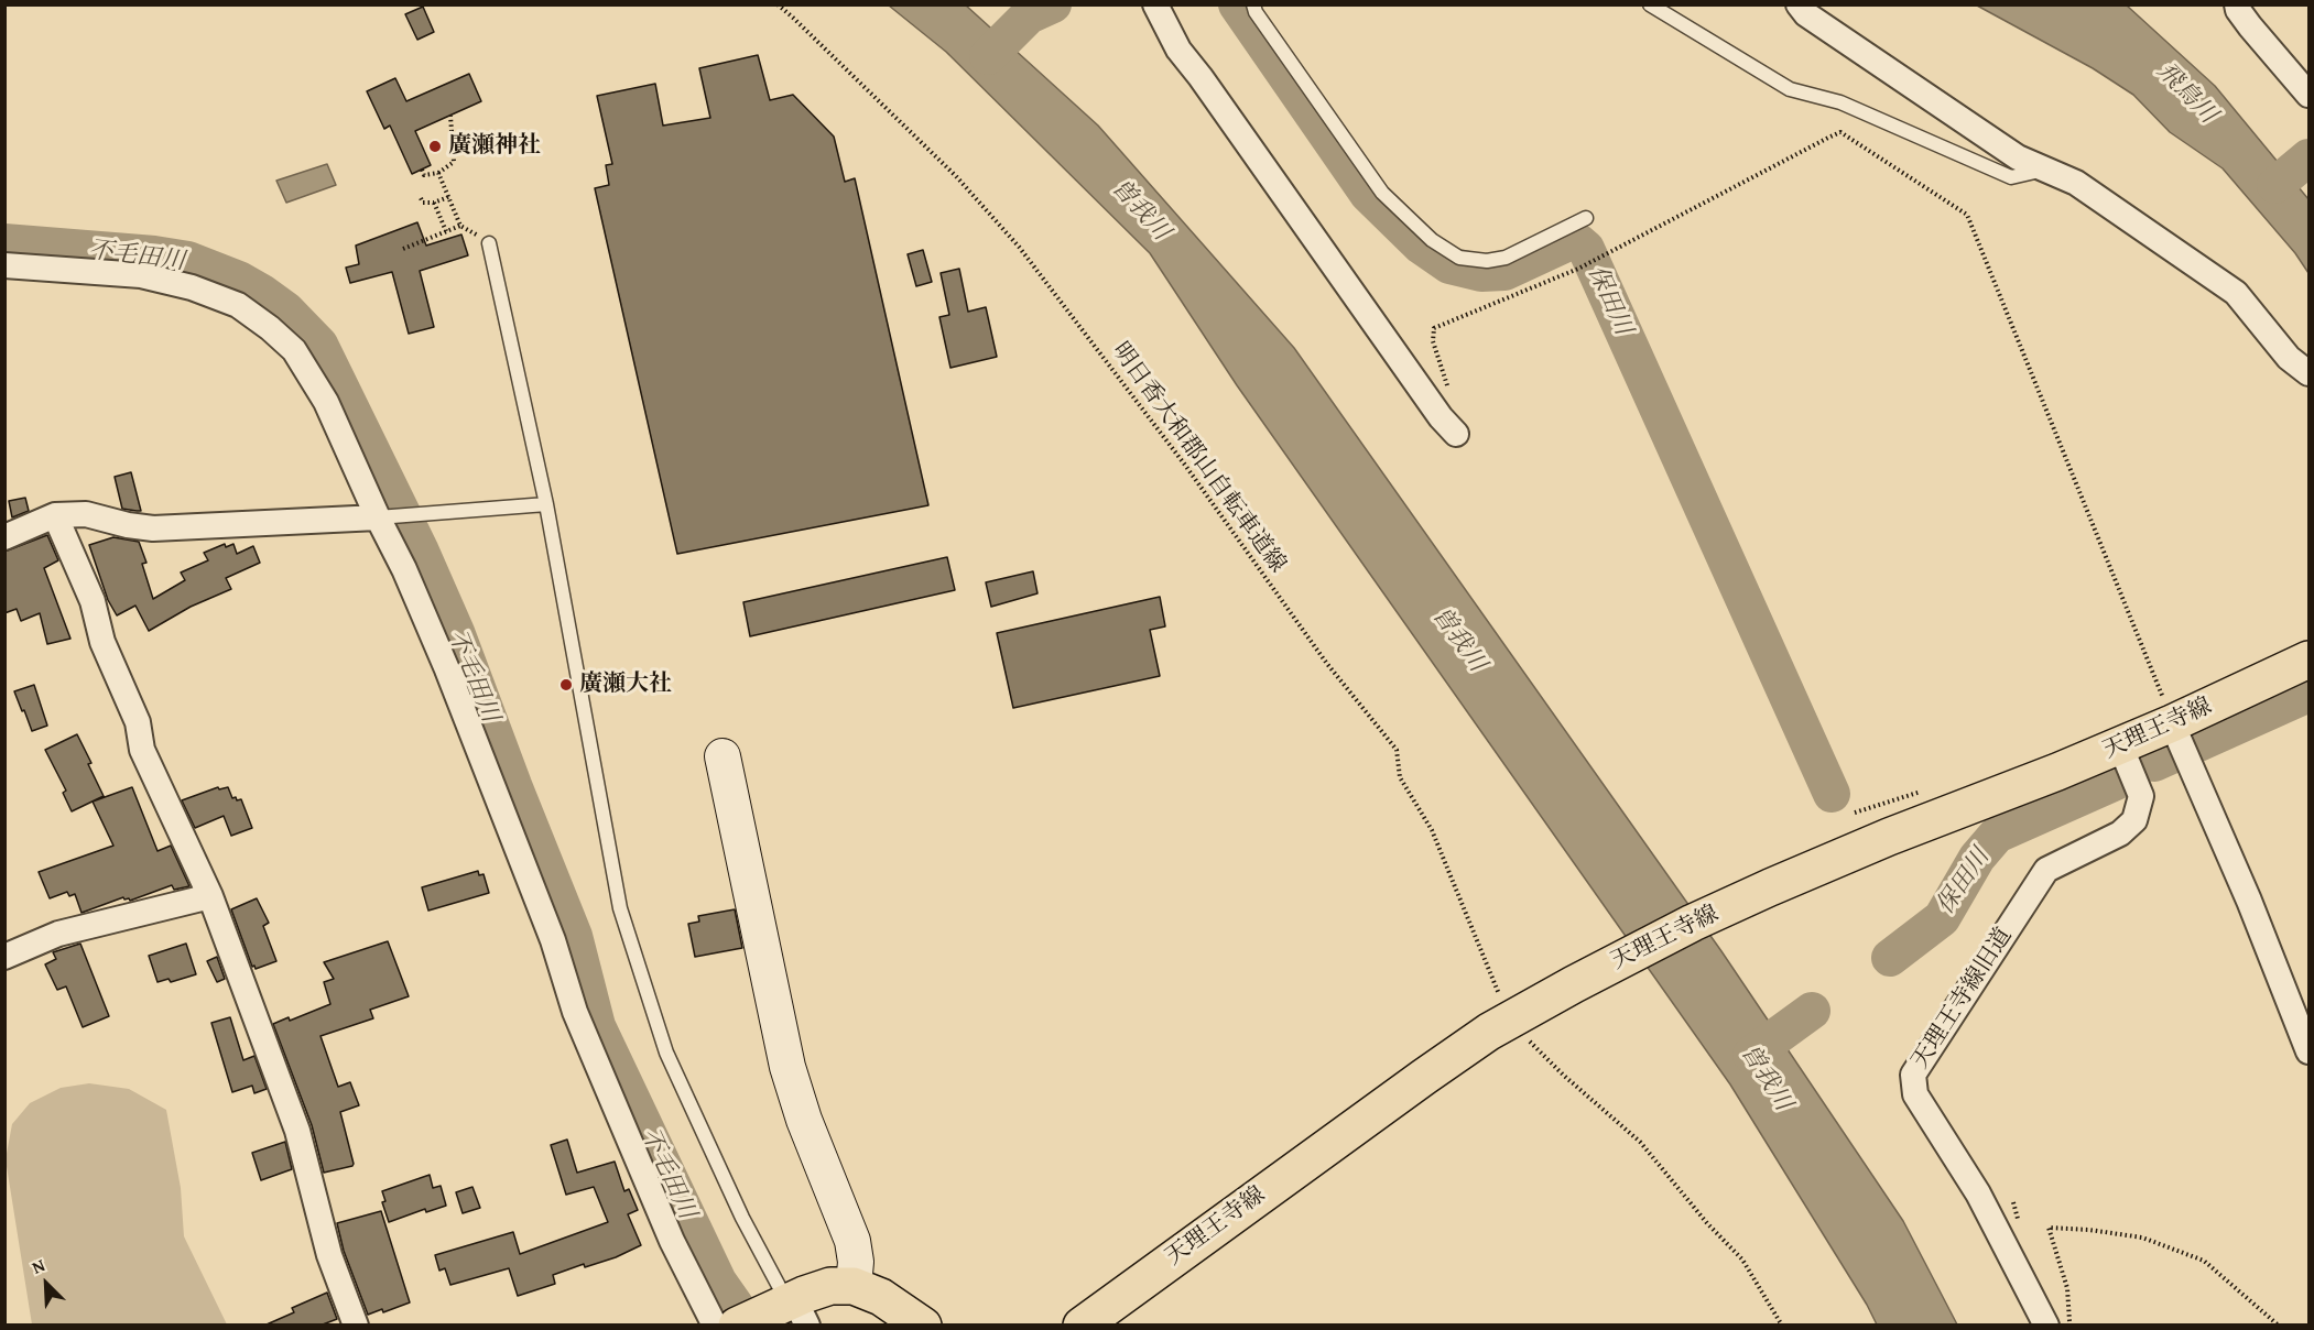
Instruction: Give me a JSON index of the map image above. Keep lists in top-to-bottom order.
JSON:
{
  "streets": {
    "main road": ["天理王寺線"],
    "street": ["天理王寺線旧道"],
    "path": ["明日香大和郡山自転車道線"]
  },
  "crossings": [
    ["天理王寺線", "天理王寺線旧道"]
  ],
  "water": [
    "飛鳥川",
    "曽我川",
    "不毛田川",
    "保田川"
  ],
  "places": ["廣瀬神社", "廣瀬大社"],
  "north": "top left"
}
